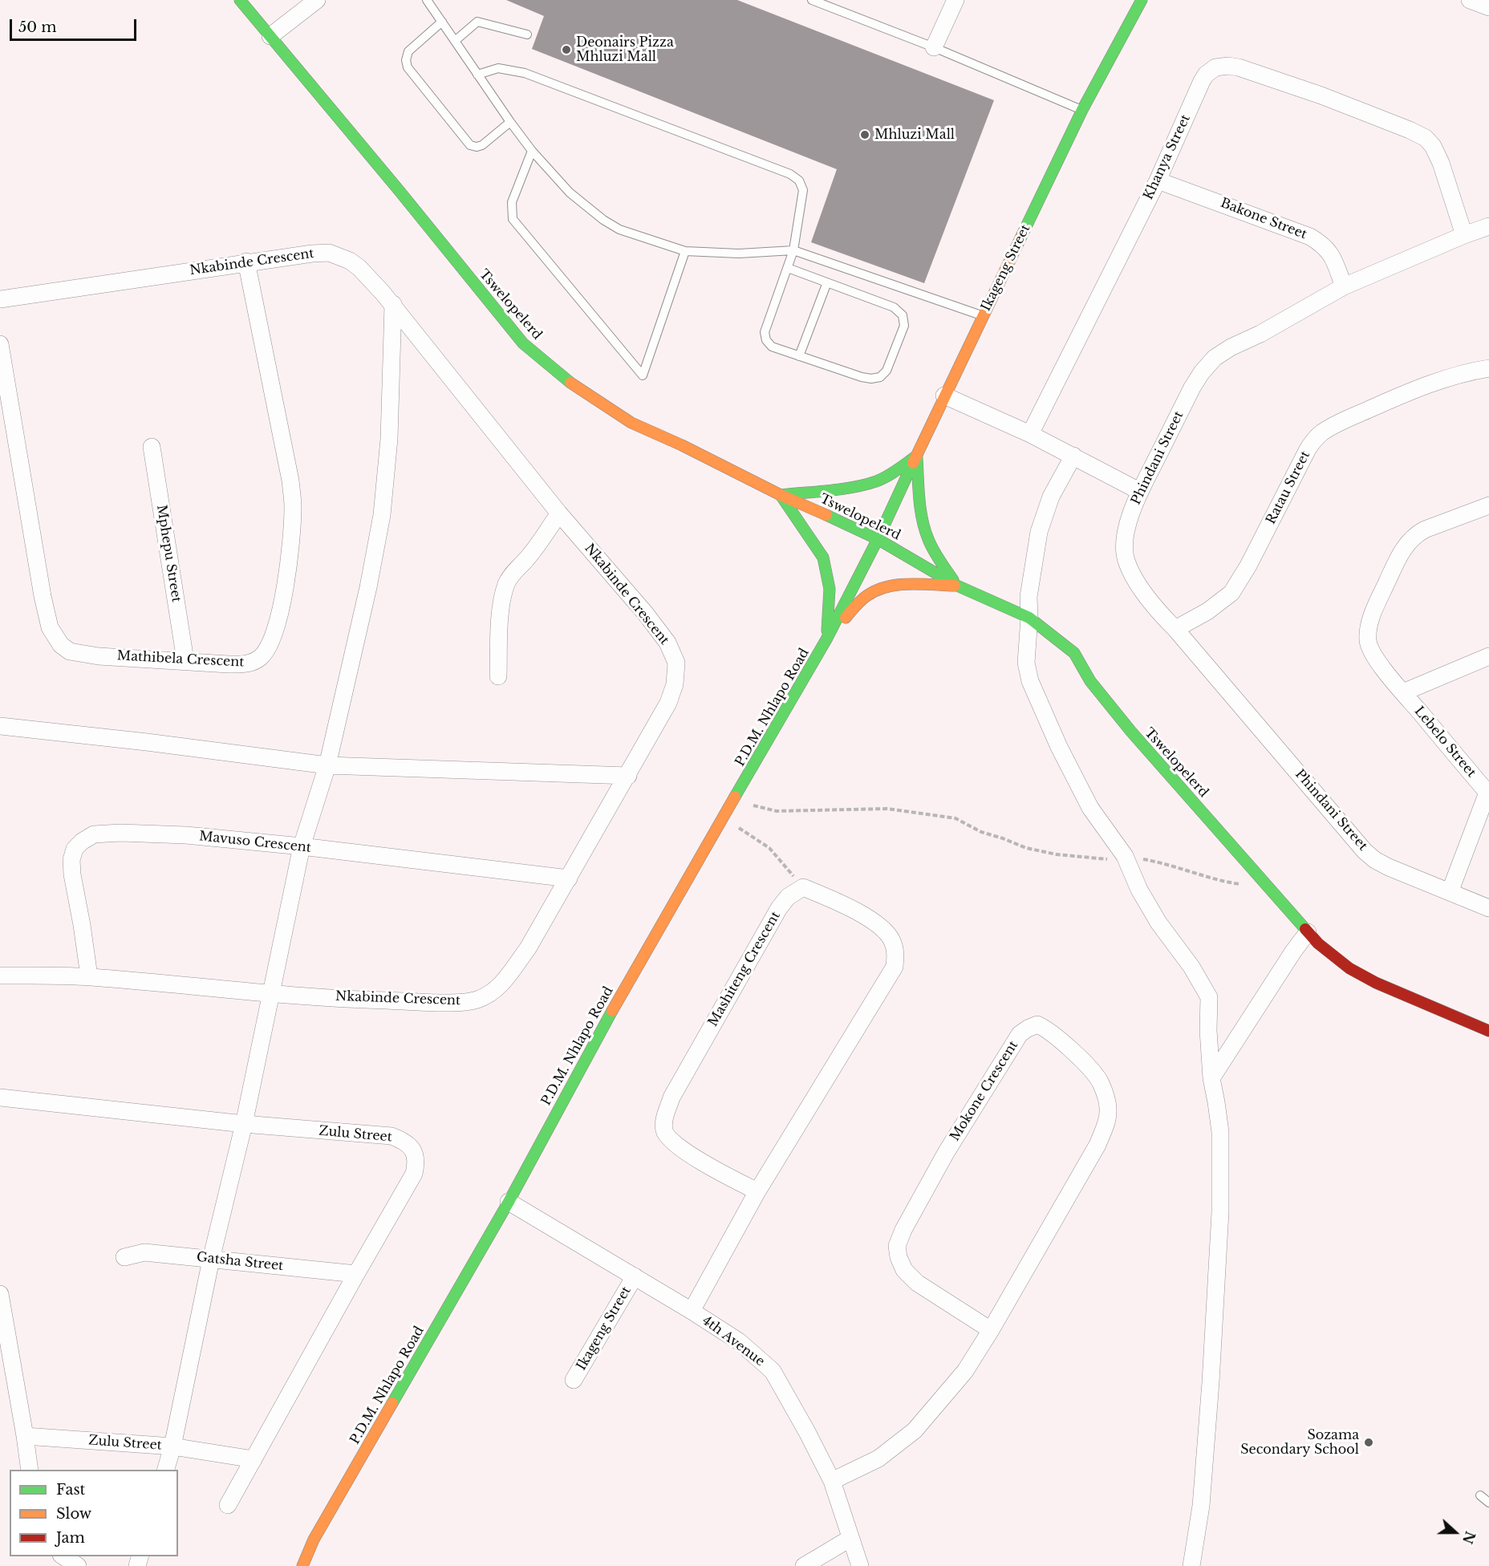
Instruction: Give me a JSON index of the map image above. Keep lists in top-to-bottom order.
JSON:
{
  "streets": {
    "street": [
      "Khanya Street",
      "Bakone Street",
      "Nkabinde Crescent",
      "Ikageng Street",
      "Tswelopelerd",
      "Phindani Street",
      "Ratau Street",
      "Mphepu Street",
      "Mathibela Crescent",
      "P.D.M. Nhlapo Road",
      "Lebelo Street",
      "Mavuso Crescent",
      "Mashiteng Crescent",
      "Mokone Crescent",
      "Zulu Street",
      "Gatsha Street",
      "4th Avenue"
    ]
  },
  "crossings": [
    ["Khanya Street", "Bakone Street"],
    ["Khanya Street", "Phindani Street"],
    ["Bakone Street", "Phindani Street"],
    ["Nkabinde Crescent", "Mathibela Crescent"],
    ["Nkabinde Crescent", "Mavuso Crescent"],
    ["Ikageng Street", "Tswelopelerd"],
    ["Ikageng Street", "P.D.M. Nhlapo Road"],
    ["Ikageng Street", "4th Avenue"],
    ["Tswelopelerd", "P.D.M. Nhlapo Road"],
    ["Phindani Street", "Ratau Street"],
    ["Mphepu Street", "Mathibela Crescent"],
    ["P.D.M. Nhlapo Road", "4th Avenue"],
    ["Mokone Crescent", "4th Avenue"],
    ["Zulu Street", "Gatsha Street"]
  ],
  "places": ["Deonairs Pizza Mhluzi Mall", "Mhluzi Mall", "Sozama Secondary School"],
  "legend": ["Fast", "Slow", "Jam"],
  "scale_bar": "50 m",
  "north": "right"
}
